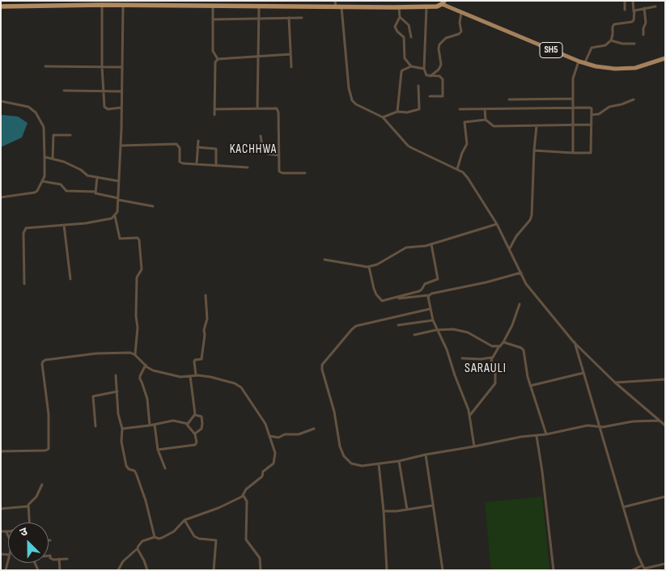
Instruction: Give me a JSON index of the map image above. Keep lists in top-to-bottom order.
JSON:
{
  "streets": {
    "main road": ["SH5"]
  },
  "districts": ["KACHHWA", "SARAULI"],
  "north": "top left"
}
